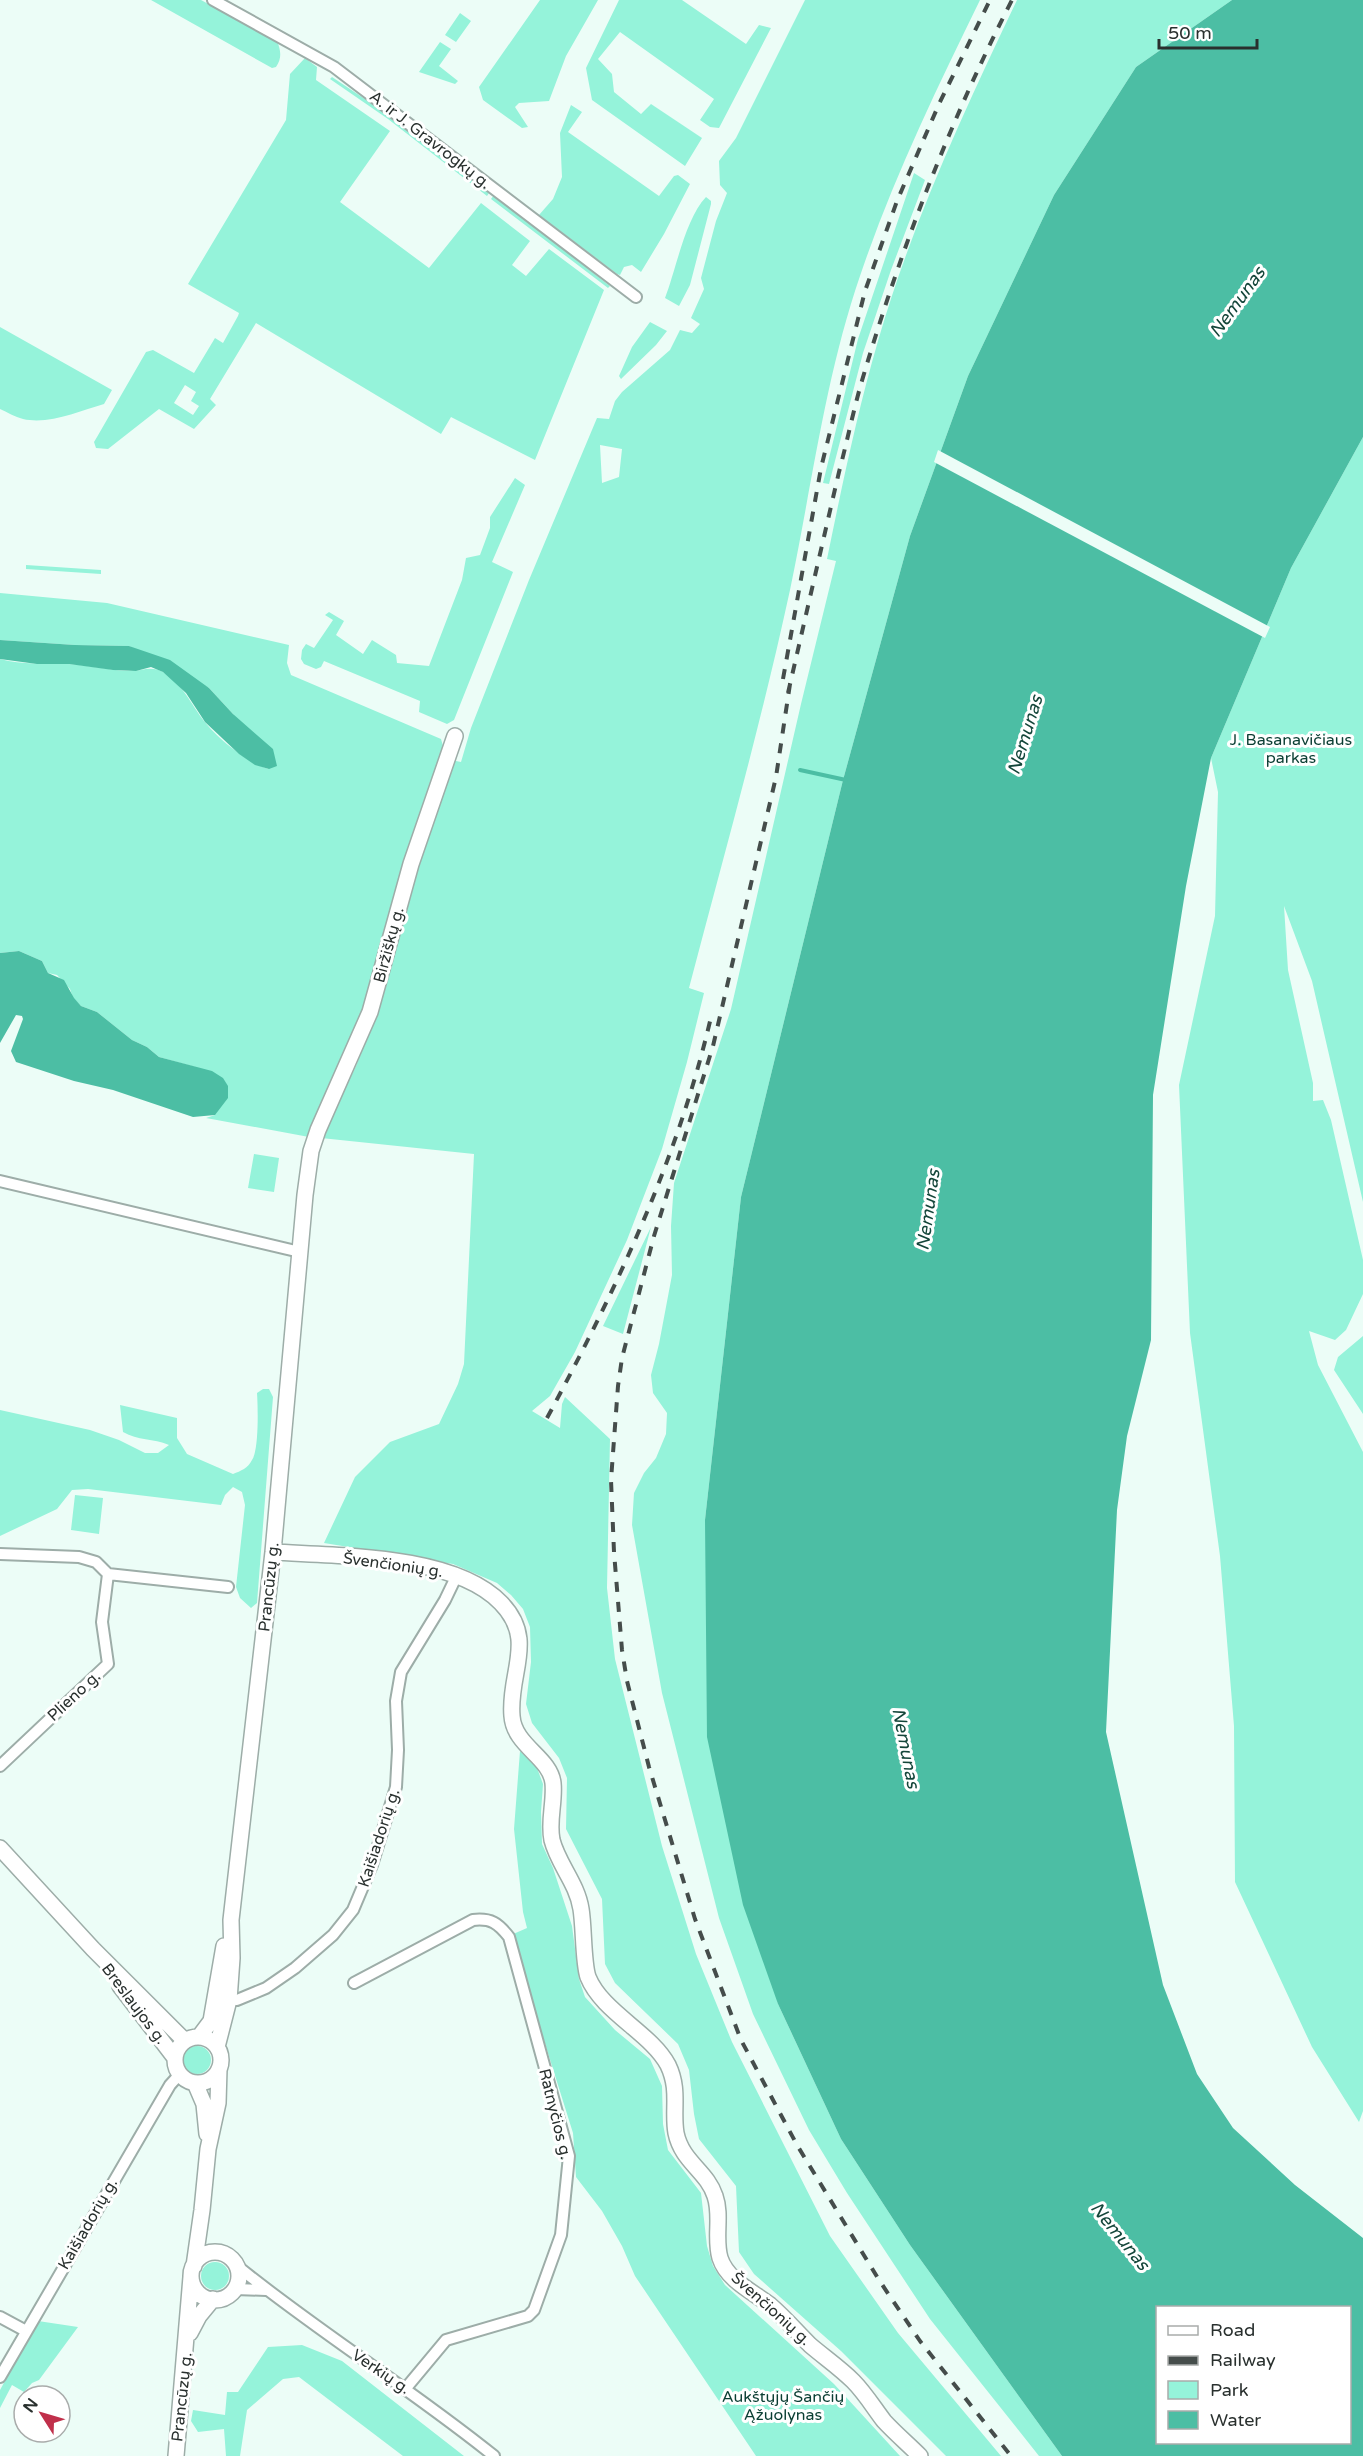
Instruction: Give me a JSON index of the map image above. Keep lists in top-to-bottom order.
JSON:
{
  "streets": {
    "street": [
      "A. ir J. Gravrogkų g.",
      "Biržiškų g.",
      "Švenčionių g.",
      "Prancūzų g.",
      "Plieno g.",
      "Kaišiadorių g.",
      "Breslaujos g.",
      "Ratnyčios g.",
      "Verkių g."
    ]
  },
  "crossings": [
    ["Biržiškų g.", "Prancūzų g."],
    ["Švenčionių g.", "Prancūzų g."],
    ["Švenčionių g.", "Kaišiadorių g."],
    ["Prancūzų g.", "Kaišiadorių g."],
    ["Prancūzų g.", "Breslaujos g."],
    ["Prancūzų g.", "Verkių g."],
    ["Kaišiadorių g.", "Breslaujos g."],
    ["Ratnyčios g.", "Verkių g."]
  ],
  "water": ["Nemunas"],
  "parks": ["J. Basanavičiaus parkas", "Aukštųjų Šančių Ąžuolynas"],
  "legend": [
    "Road",
    "Railway",
    "Park",
    "Water"
  ],
  "scale_bar": "50 m",
  "north": "top left"
}
